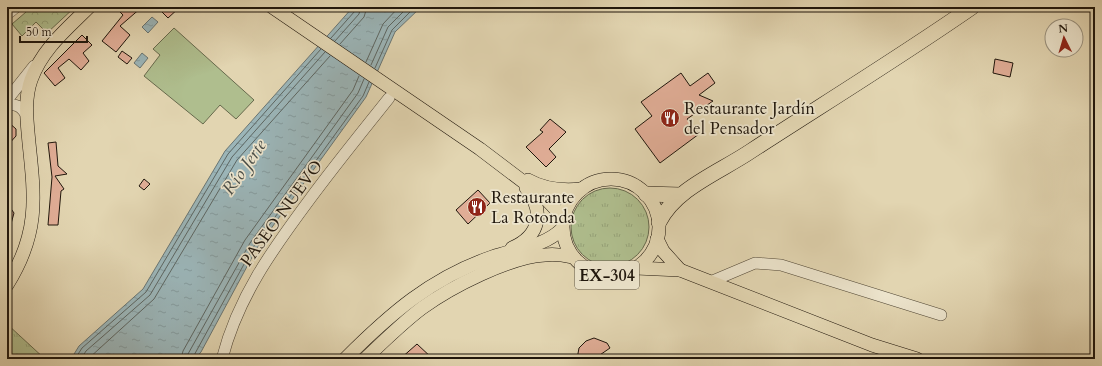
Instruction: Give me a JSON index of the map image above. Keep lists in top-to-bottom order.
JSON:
{
  "streets": {
    "main road": ["EX-304"],
    "street": ["PASEO NUEVO"]
  },
  "water": ["Río Jerte"],
  "places": {
    "restaurant": ["Restaurante Jardín del Pensador", "Restaurante La Rotonda"]
  },
  "scale_bar": "50 m",
  "north": "top"
}
